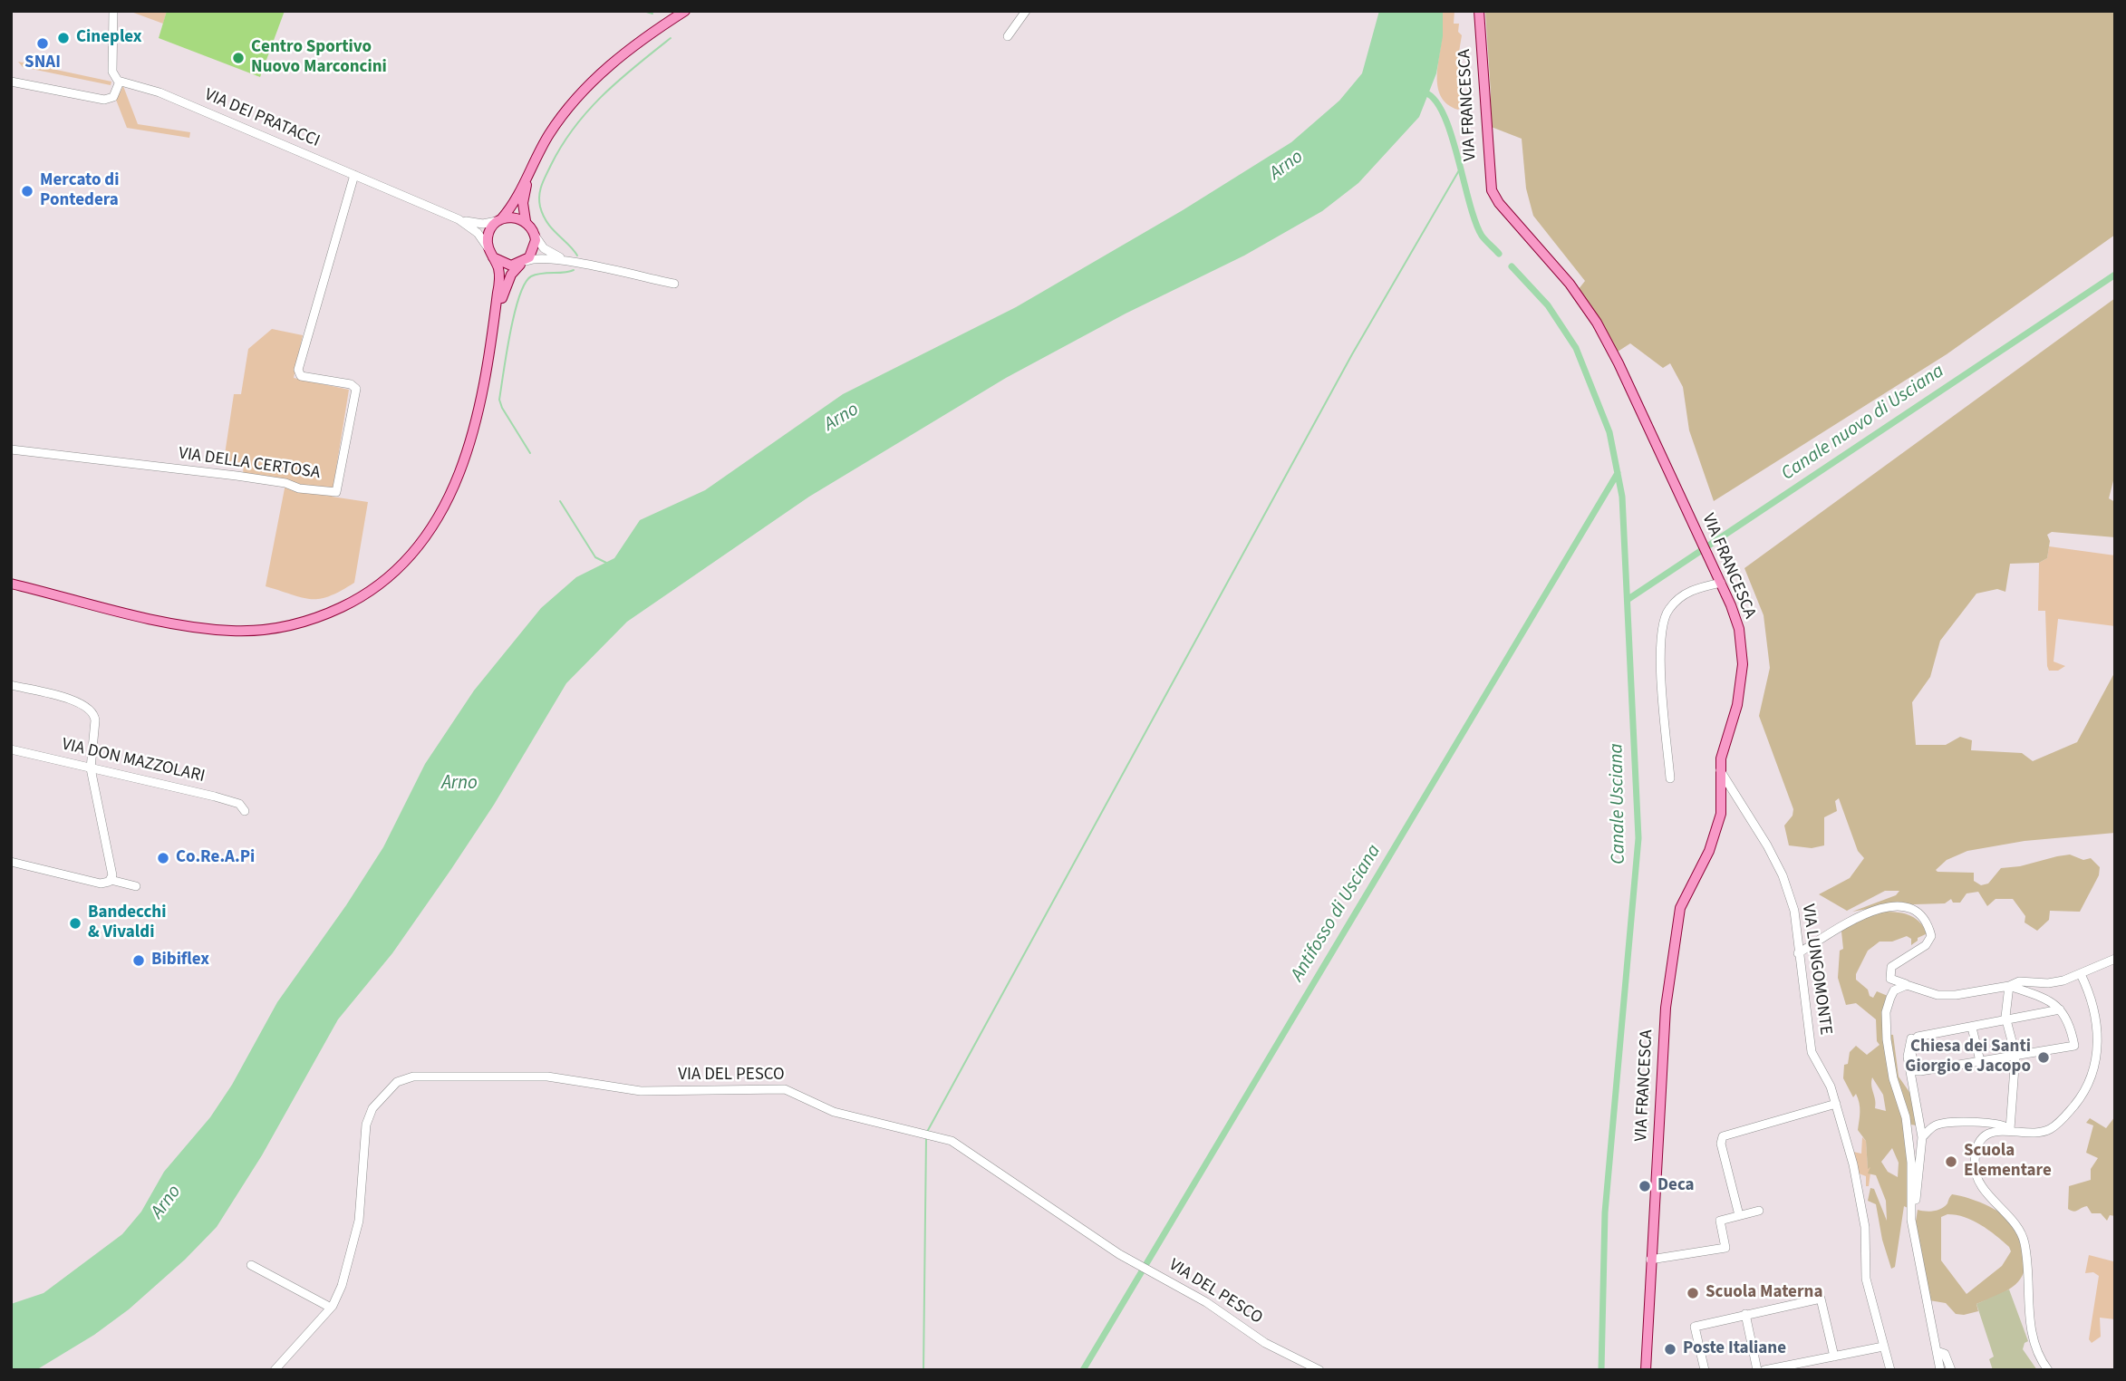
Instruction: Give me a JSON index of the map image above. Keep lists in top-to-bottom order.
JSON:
{
  "streets": {
    "main road": ["VIA FRANCESCA"],
    "street": [
      "VIA DEI PRATACCI",
      "VIA DELLA CERTOSA",
      "VIA DON MAZZOLARI",
      "VIA LUNGOMONTE",
      "VIA DEL PESCO"
    ]
  },
  "crossings": [
    ["VIA FRANCESCA", "VIA LUNGOMONTE"],
    ["VIA DEI PRATACCI", "VIA DELLA CERTOSA"]
  ],
  "water": [
    "Arno",
    "Canale nuovo di Usciana",
    "Canale Usciana",
    "Antifosso di Usciana"
  ],
  "places": [
    "Cineplex",
    "SNAI",
    "Centro Sportivo Nuovo Marconcini",
    "Mercato di Pontedera",
    "Co.Re.A.Pi",
    "Bandecchi & Vivaldi",
    "Bibiflex",
    "Chiesa dei Santi Giorgio e Jacopo",
    "Scuola Elementare",
    "Deca",
    "Scuola Materna",
    "Poste Italiane"
  ]
}
